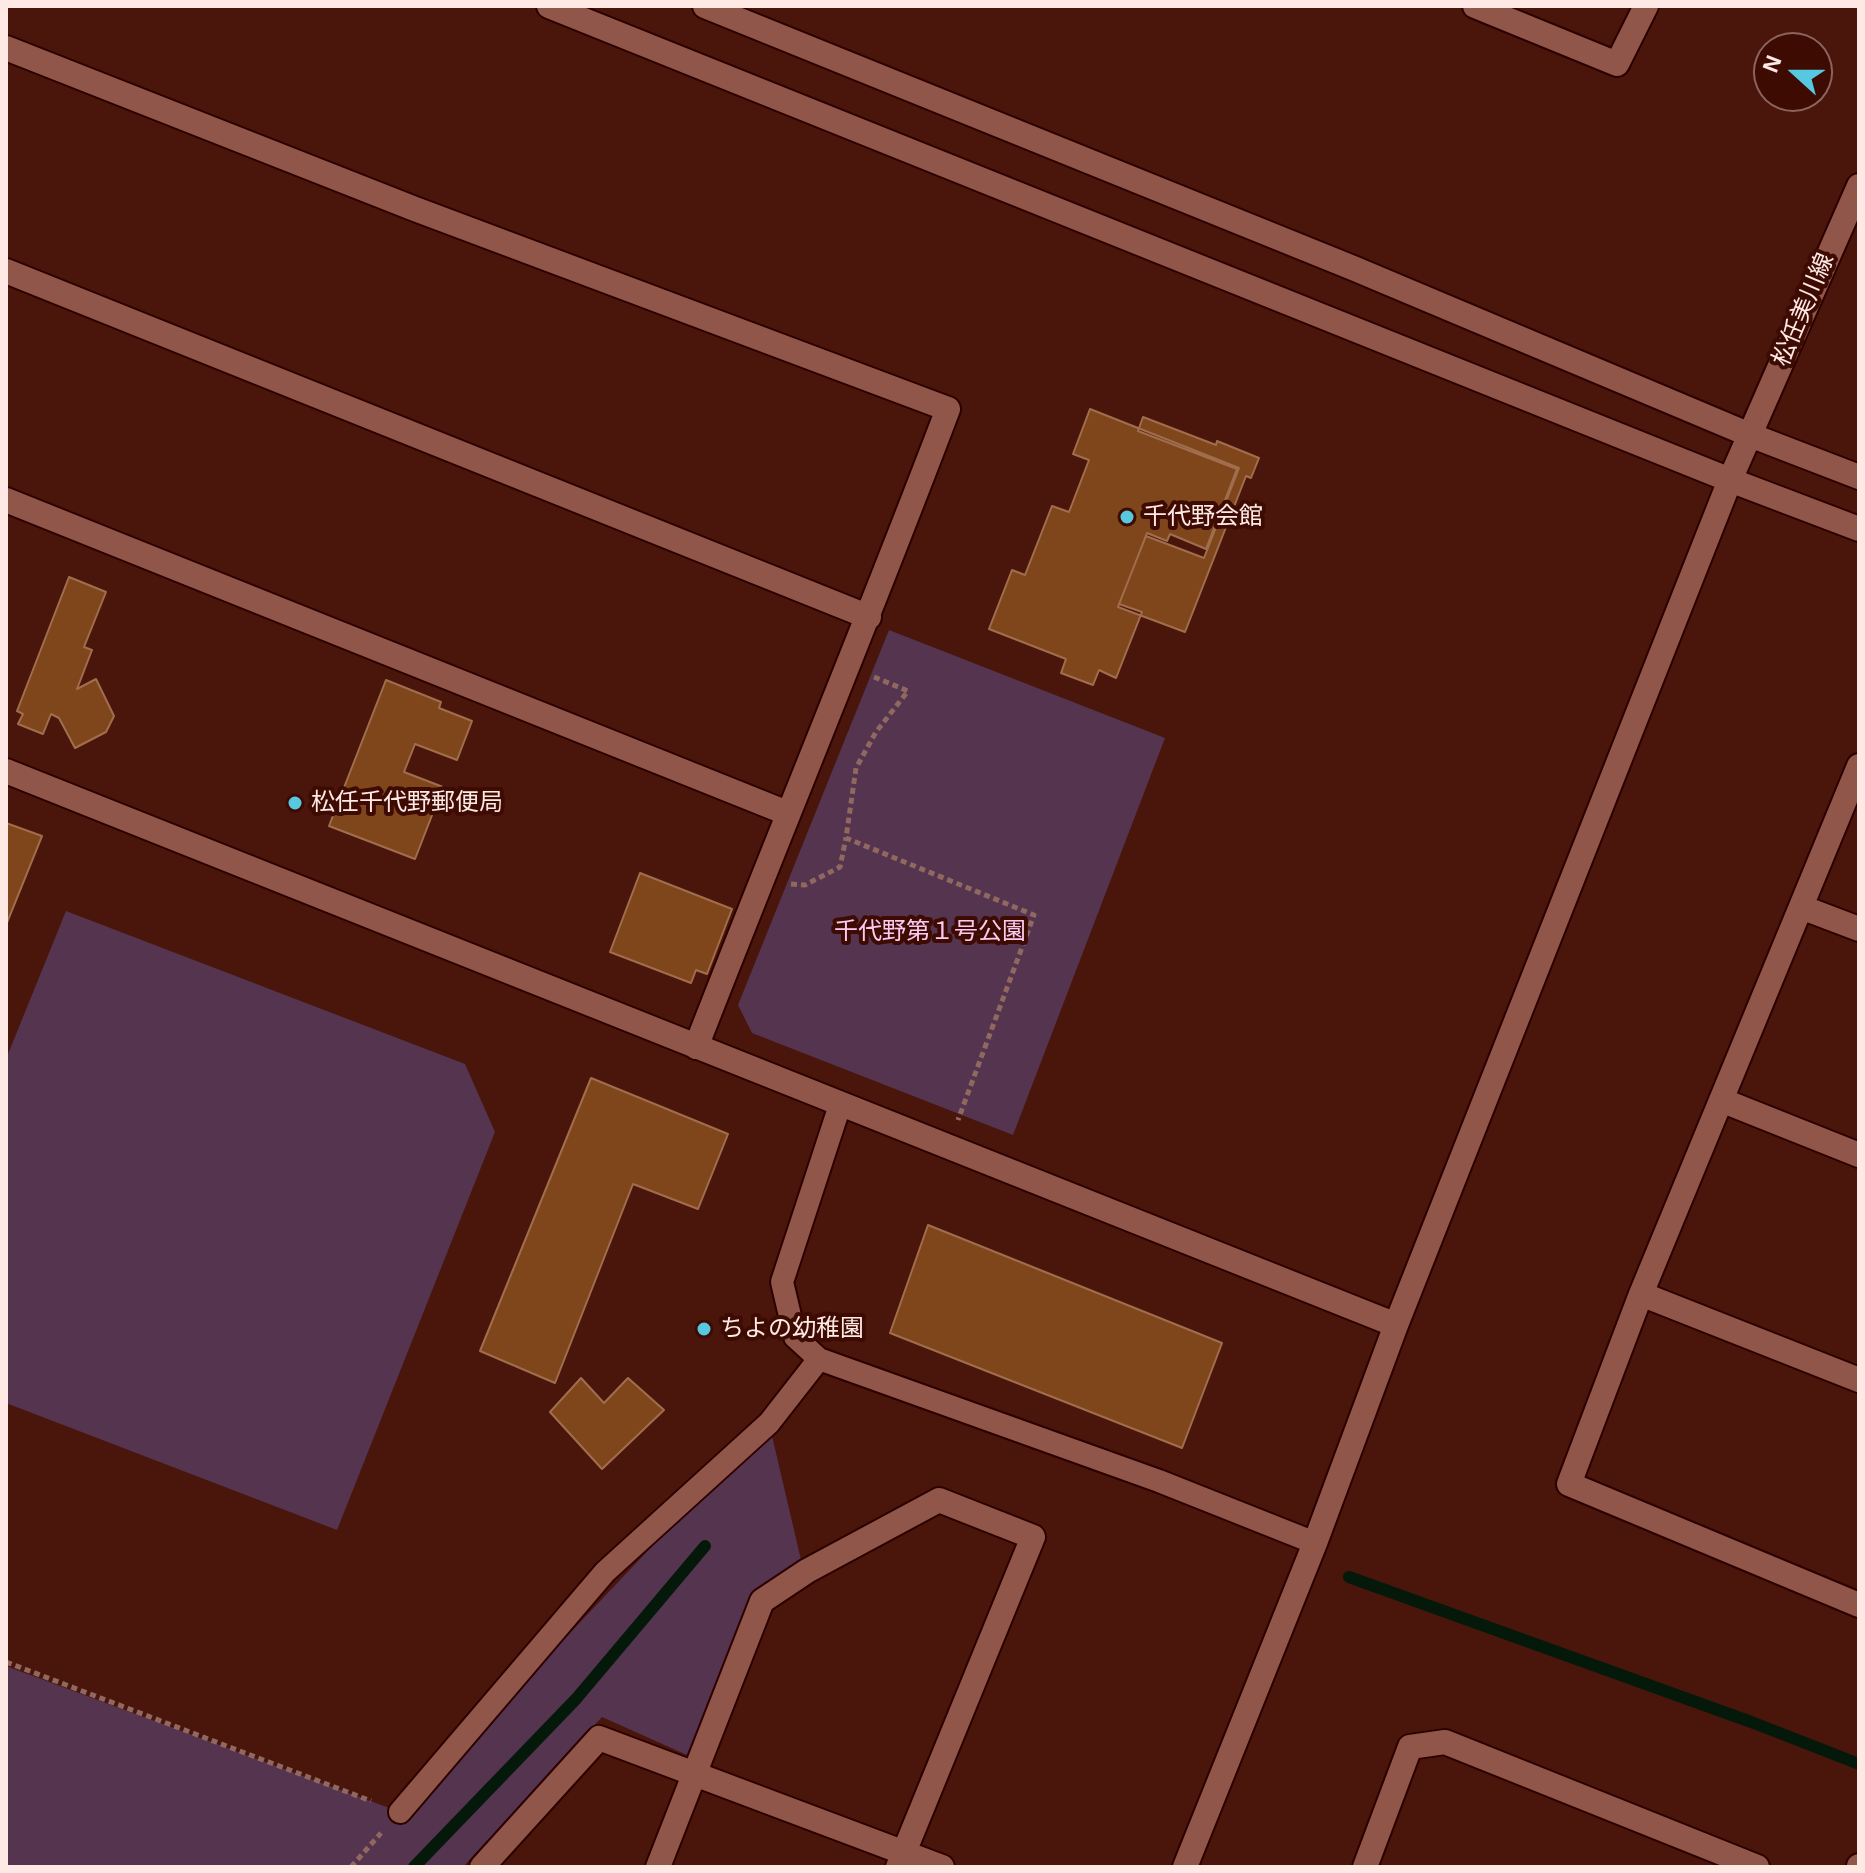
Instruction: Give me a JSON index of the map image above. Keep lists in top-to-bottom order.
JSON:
{
  "streets": {
    "street": ["松任美川線"]
  },
  "parks": ["千代野第１号公園"],
  "places": ["千代野会館", "松任千代野郵便局", "ちよの幼稚園"],
  "north": "left"
}
